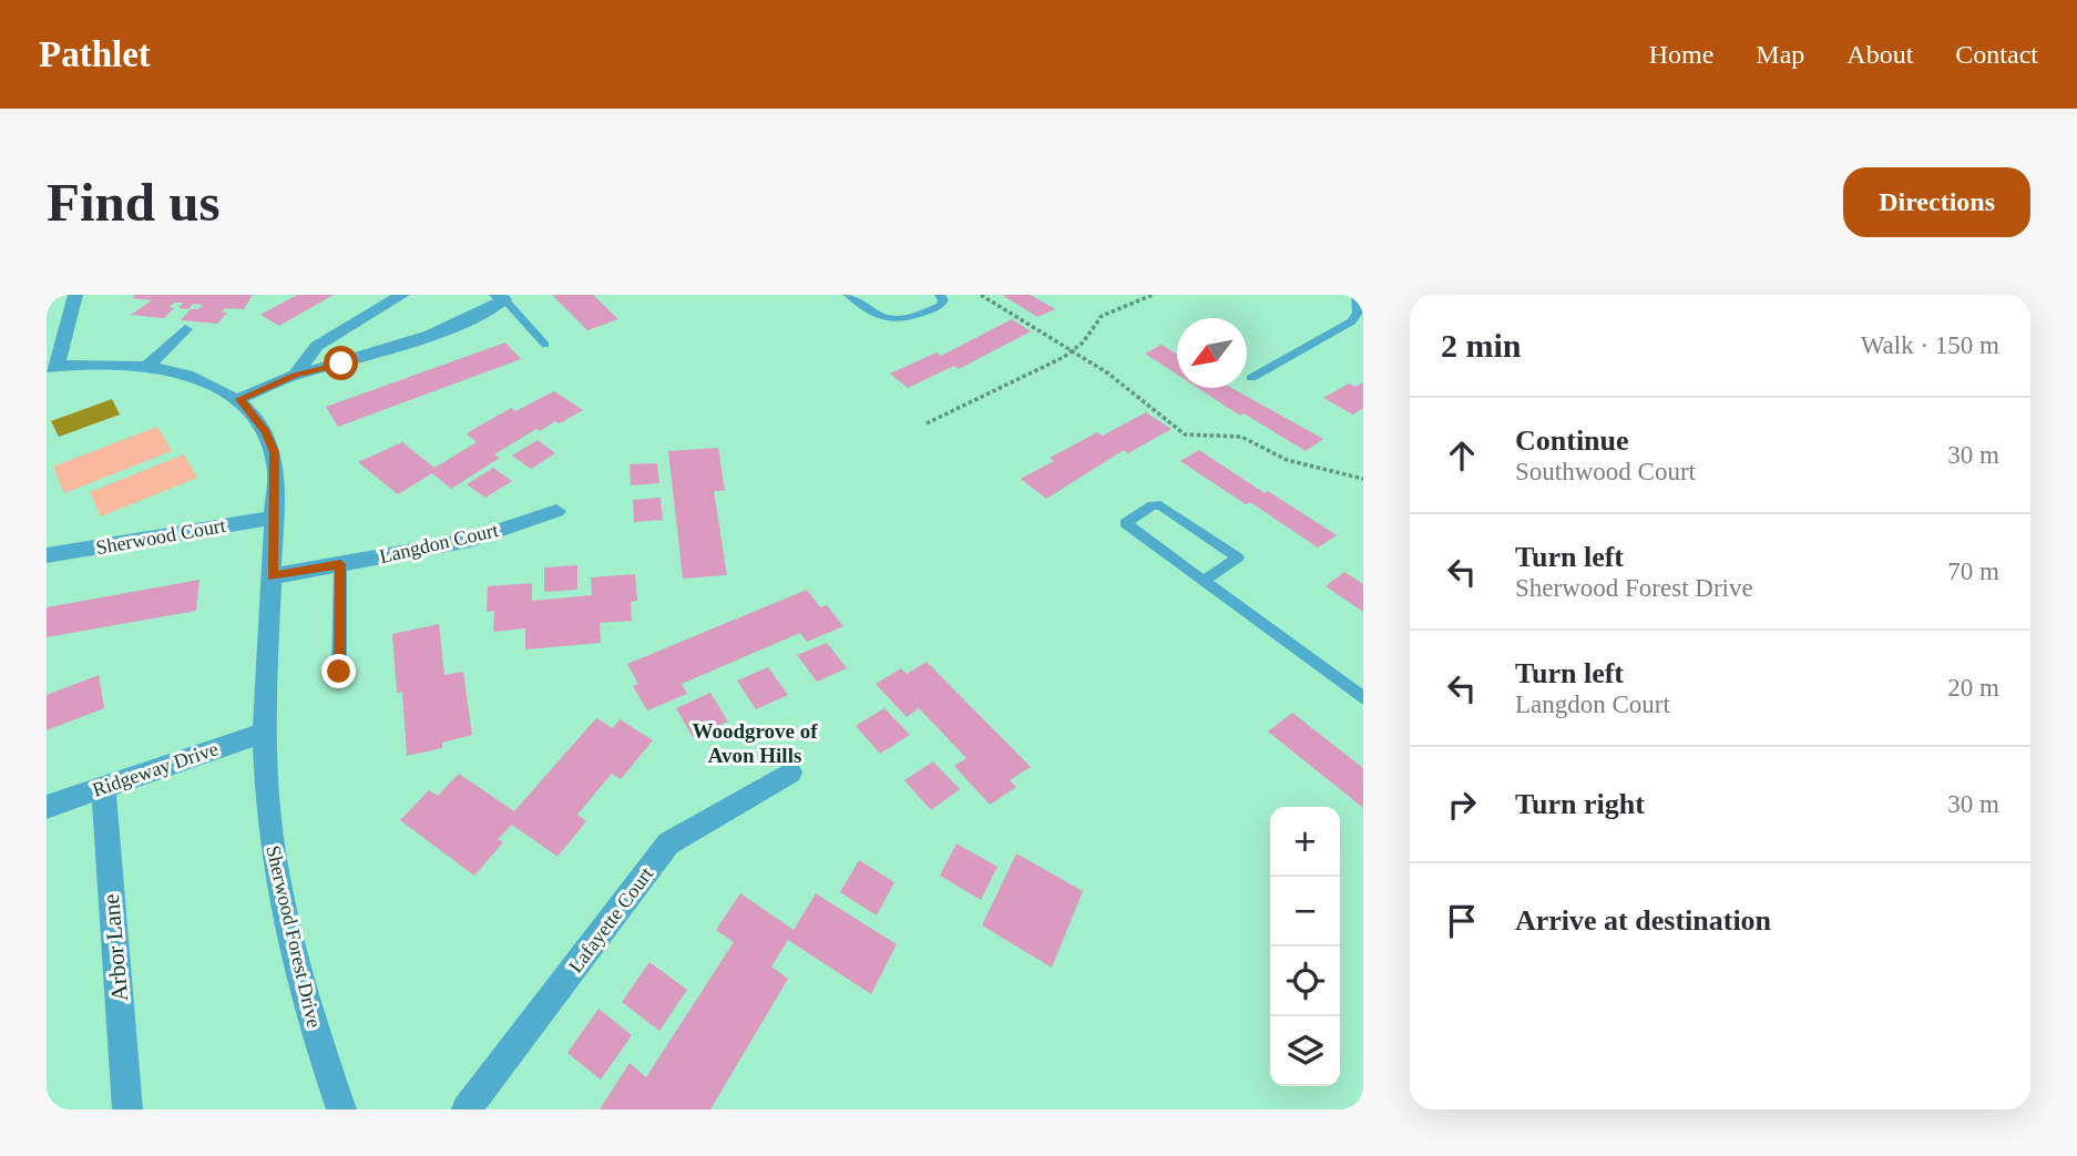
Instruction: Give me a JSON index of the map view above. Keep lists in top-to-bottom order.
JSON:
{
  "streets": {
    "street": [
      "Sherwood Court",
      "Langdon Court",
      "Ridgeway Drive",
      "Lafayette Court",
      "Sherwood Forest Drive",
      "Arbor Lane"
    ]
  },
  "crossings": [
    ["Sherwood Court", "Sherwood Forest Drive"],
    ["Langdon Court", "Sherwood Forest Drive"],
    ["Ridgeway Drive", "Sherwood Forest Drive"],
    ["Ridgeway Drive", "Arbor Lane"]
  ],
  "districts": ["Woodgrove of Avon Hills"],
  "north": "bottom left",
  "page": {
    "header": "Pathlet",
    "nav": [
      "Home",
      "Map",
      "About",
      "Contact"
    ],
    "buttons": "Directions",
    "title": "Find us",
    "heading": ["2 min", "Walk · 150 m"],
    "list": [
      ["Continue", "Southwood Court", "30 m"],
      ["Turn left", "Sherwood Forest Drive", "70 m"],
      ["Turn left", "Langdon Court", "20 m"],
      ["Turn right", "30 m"],
      "Arrive at destination"
    ],
    "map_buttons": ["+", "−"]
  }
}
